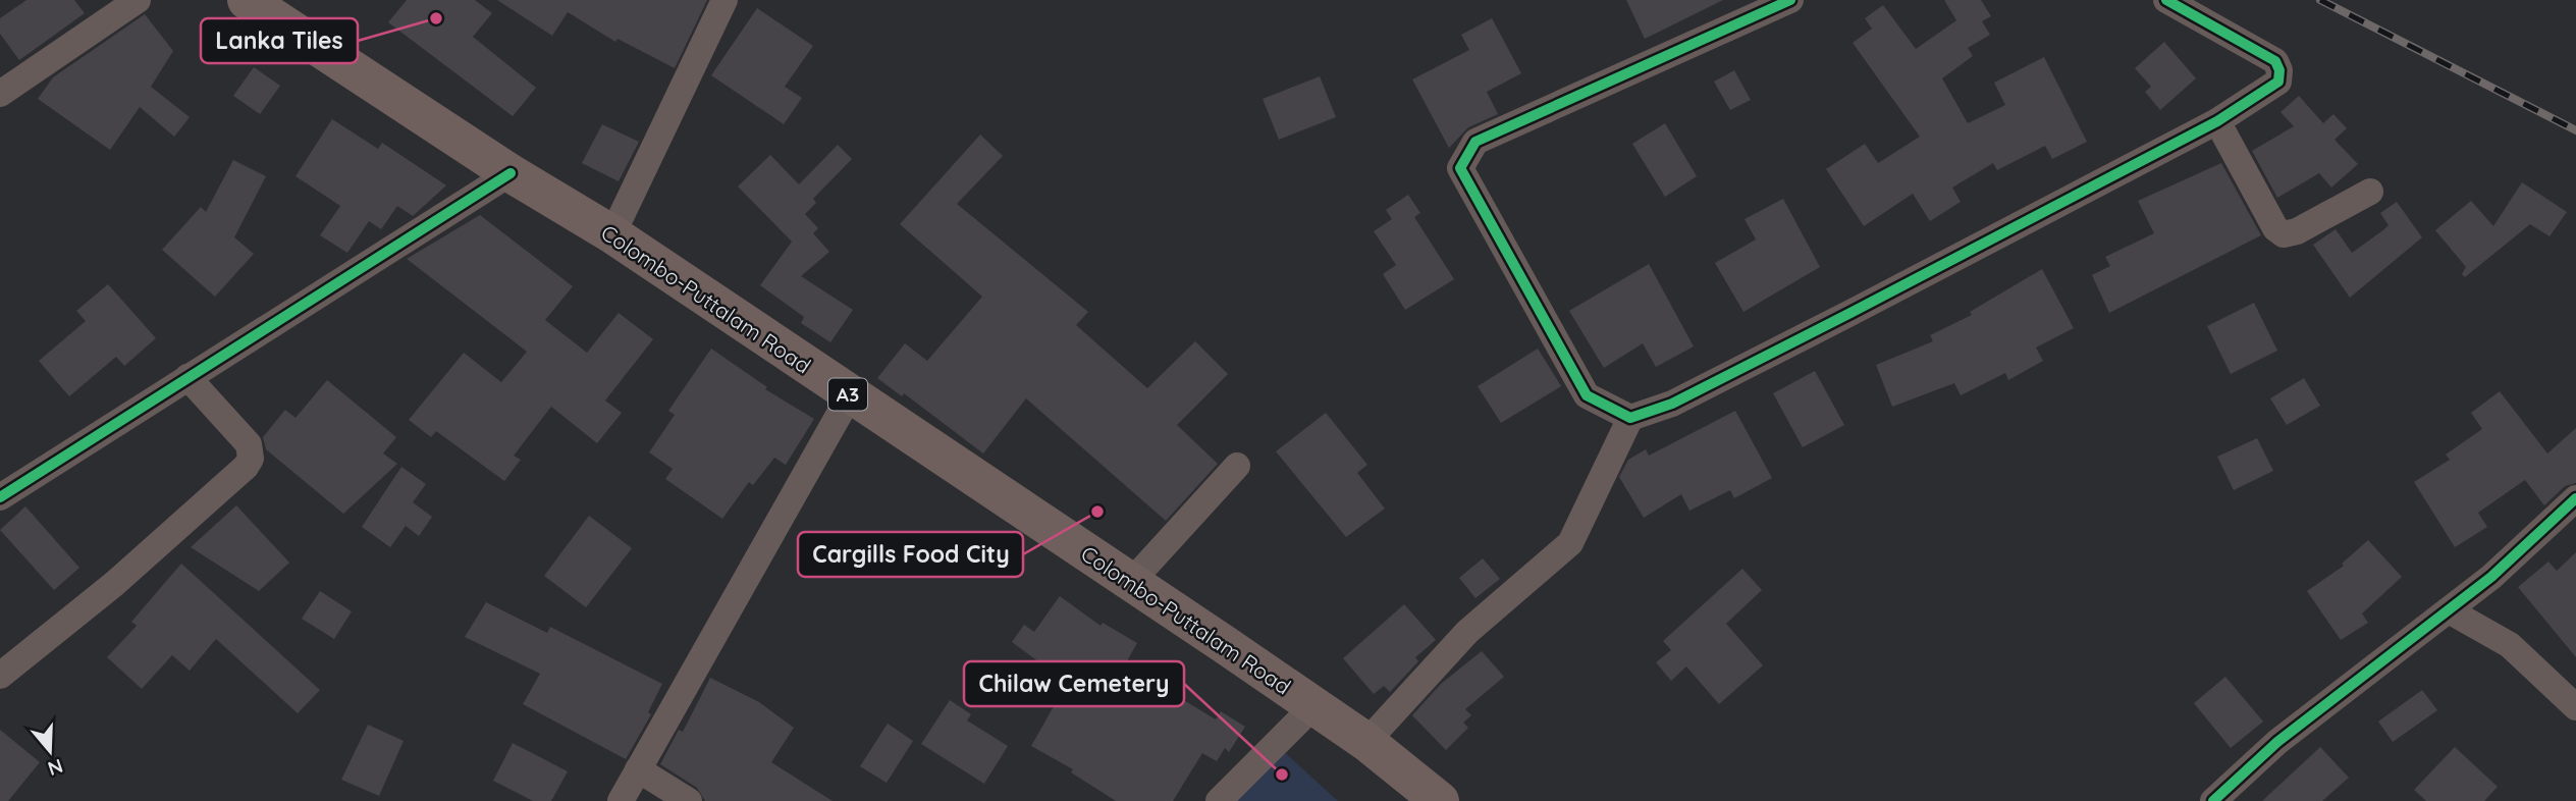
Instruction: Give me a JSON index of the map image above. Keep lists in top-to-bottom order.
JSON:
{
  "streets": {
    "highway": ["Colombo-Puttalam Road", "A3"]
  },
  "places": ["Lanka Tiles", "Cargills Food City", "Chilaw Cemetery"],
  "north": "bottom"
}
